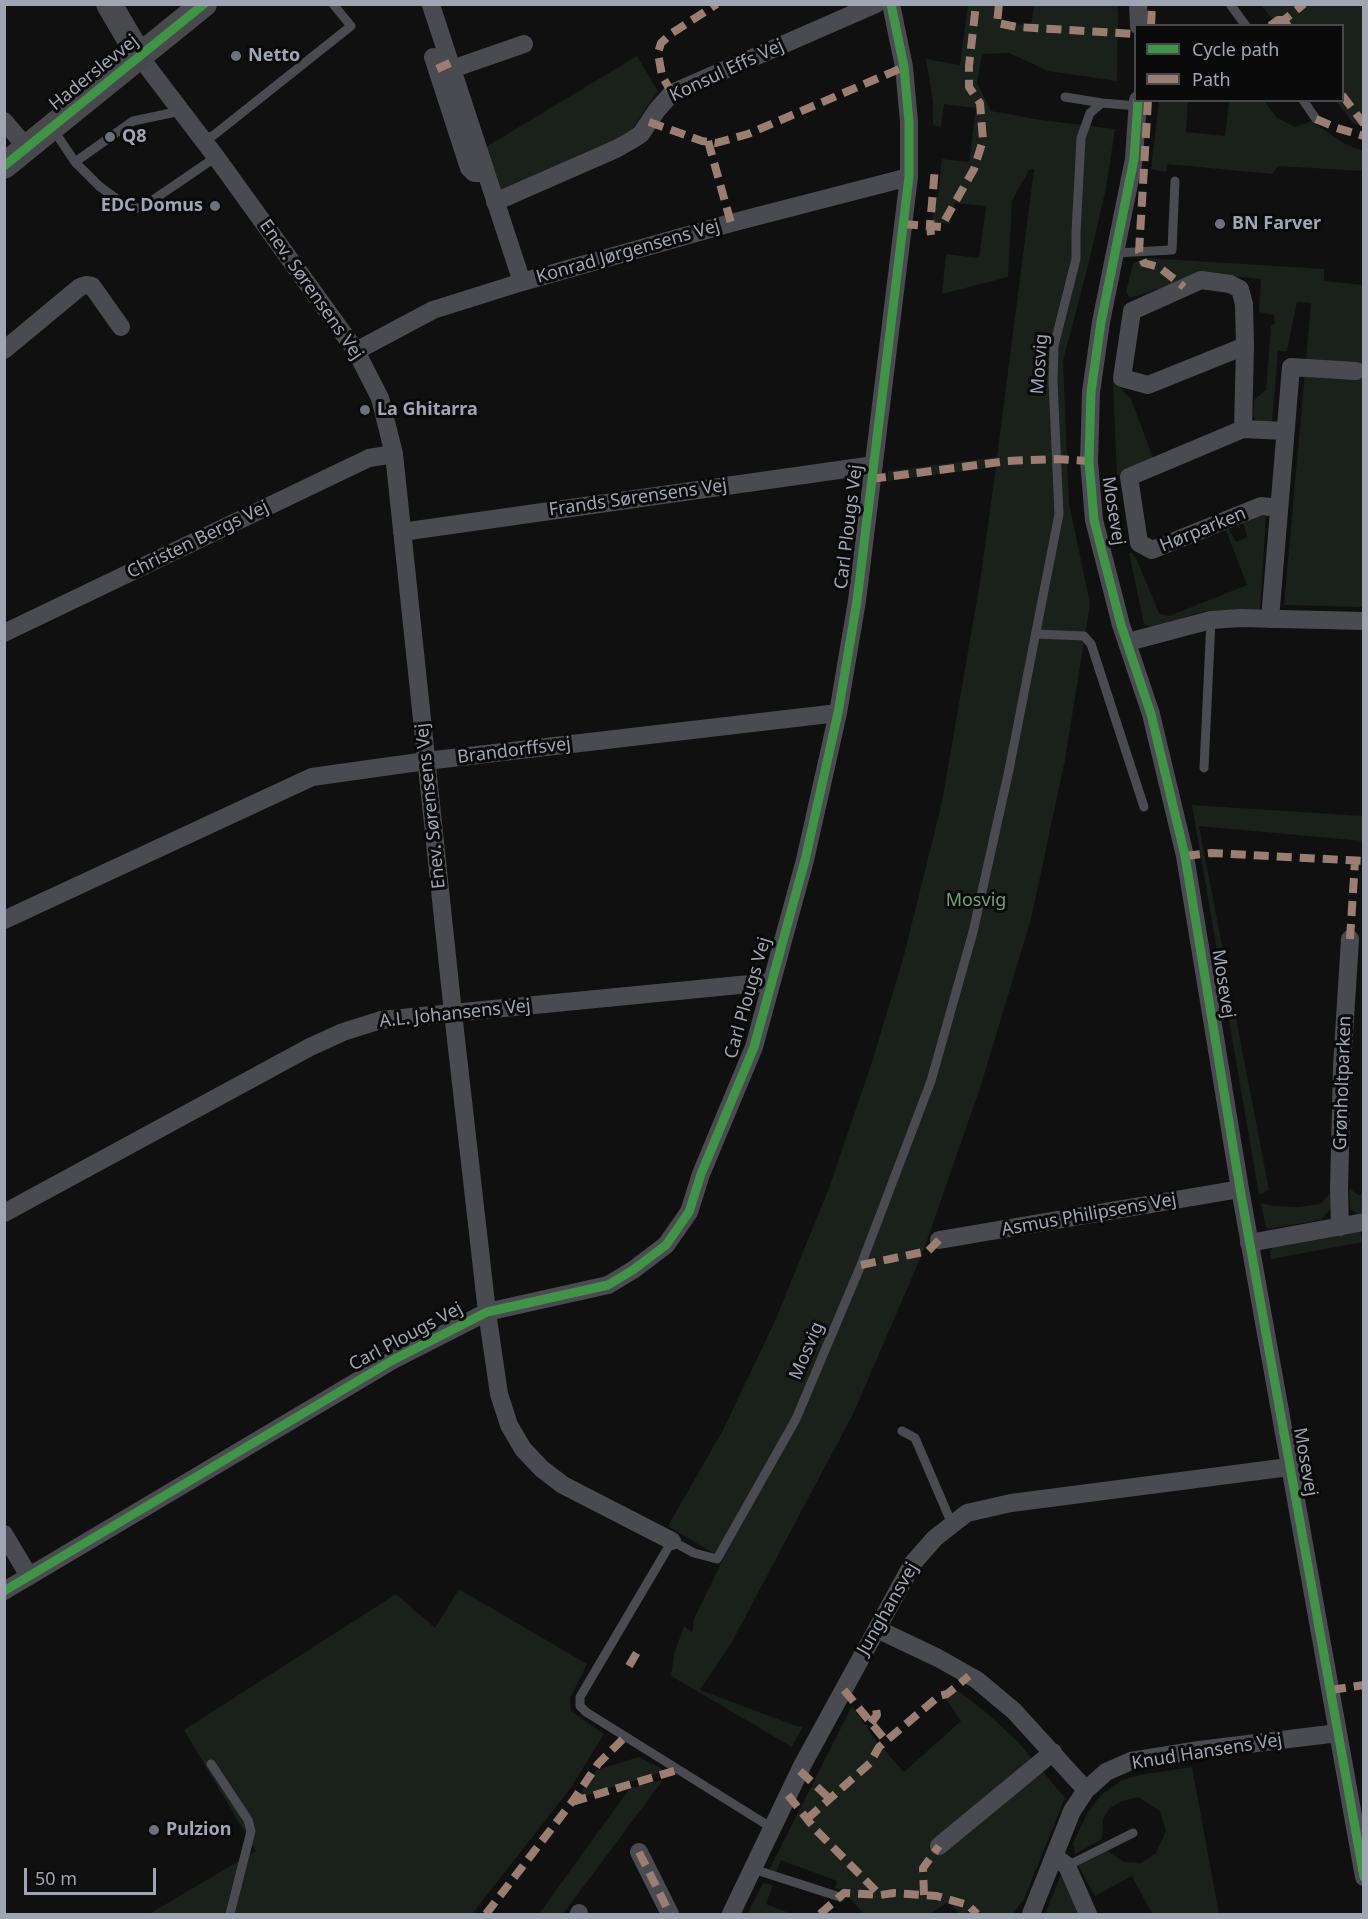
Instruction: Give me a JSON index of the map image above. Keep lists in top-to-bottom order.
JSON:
{
  "streets": {
    "street": [
      "Konsul Effs Vej",
      "Haderslevvej",
      "Konrad Jørgensens Vej",
      "Enev. Sørensens Vej",
      "Frands Sørensens Vej",
      "Mosevej",
      "Carl Plougs Vej",
      "Hørparken",
      "Christen Bergs Vej",
      "Brandorffsvej",
      "A.L. Johansens Vej",
      "Grønholtparken",
      "Asmus Philipsens Vej",
      "Junghansvej",
      "Knud Hansens Vej"
    ],
    "lane": ["Mosvig"]
  },
  "crossings": [
    ["Haderslevvej", "Enev. Sørensens Vej"],
    ["Konrad Jørgensens Vej", "Enev. Sørensens Vej"],
    ["Konrad Jørgensens Vej", "Carl Plougs Vej"],
    ["Enev. Sørensens Vej", "Mosvig"],
    ["Enev. Sørensens Vej", "Frands Sørensens Vej"],
    ["Enev. Sørensens Vej", "Carl Plougs Vej"],
    ["Enev. Sørensens Vej", "Christen Bergs Vej"],
    ["Enev. Sørensens Vej", "Brandorffsvej"],
    ["Enev. Sørensens Vej", "A.L. Johansens Vej"],
    ["Frands Sørensens Vej", "Carl Plougs Vej"],
    ["Mosevej", "Asmus Philipsens Vej"],
    ["Mosevej", "Junghansvej"],
    ["Mosevej", "Knud Hansens Vej"],
    ["Carl Plougs Vej", "Brandorffsvej"],
    ["Carl Plougs Vej", "A.L. Johansens Vej"]
  ],
  "parks": ["Mosvig"],
  "places": [
    "Netto",
    "Q8",
    "EDC Domus",
    "BN Farver",
    "La Ghitarra",
    "Pulzion"
  ],
  "legend": ["Cycle path", "Path"],
  "scale_bar": "50 m"
}
